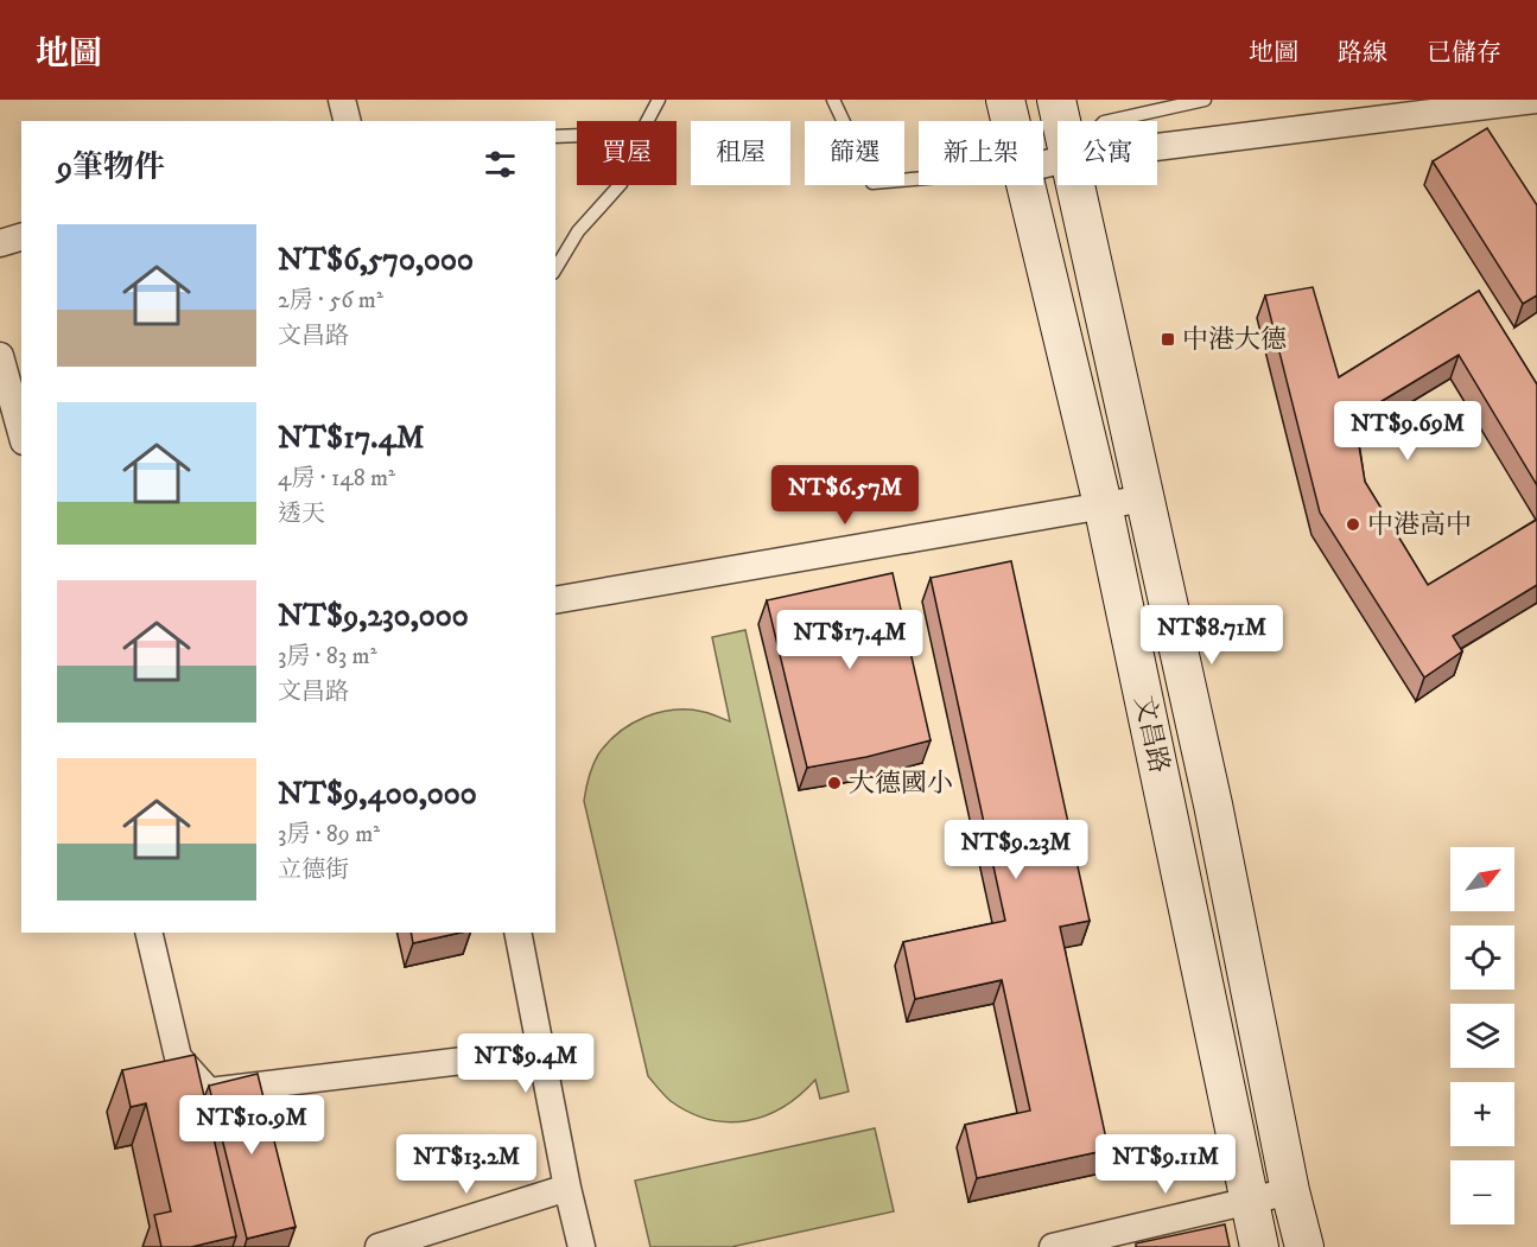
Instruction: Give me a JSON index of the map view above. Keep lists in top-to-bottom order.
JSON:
{
  "streets": {
    "street": ["文昌路"]
  },
  "places": {
    "transit": ["中港大德"],
    "other": ["中港高中", "大德國小"]
  },
  "north": "top right",
  "page": {
    "header": "地圖",
    "nav": ["地圖", "路線", "已儲存"],
    "chip": [
      "買屋",
      "租屋",
      "篩選",
      "新上架",
      "公寓"
    ],
    "heading": "9筆物件",
    "list": [
      {
        "name": "NT$6,570,000",
        "note": "2房 · 56 m² · 文昌路"
      },
      {
        "name": "NT$17.4M",
        "note": "4房 · 148 m² · 透天"
      },
      {
        "name": "NT$9,230,000",
        "note": "3房 · 83 m² · 文昌路"
      },
      {
        "name": "NT$9,400,000",
        "note": "3房 · 89 m² · 立德街"
      }
    ],
    "price": [
      "NT$9.69M",
      "NT$6.57M",
      "NT$8.71M",
      "NT$17.4M",
      "NT$9.23M",
      "NT$9.4M",
      "NT$10.9M",
      "NT$13.2M",
      "NT$9.11M"
    ],
    "map_buttons": ["+", "−"]
  }
}
